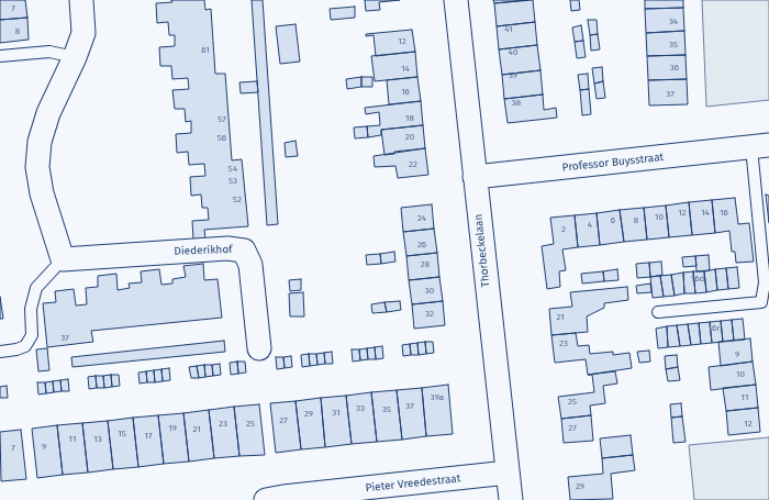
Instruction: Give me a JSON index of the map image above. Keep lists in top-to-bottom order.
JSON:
{
  "streets": {
    "street": [
      "Professor Buysstraat",
      "Diederikhof",
      "Thorbeckelaan",
      "Pieter Vreedestraat"
    ]
  },
  "crossings": [
    ["Professor Buysstraat", "Thorbeckelaan"],
    ["Thorbeckelaan", "Pieter Vreedestraat"]
  ],
  "house_numbers": [
    "7",
    "34",
    "41",
    "8",
    "12",
    "35",
    "61",
    "40",
    "36",
    "14",
    "39",
    "16",
    "37",
    "38",
    "18",
    "57",
    "20",
    "56",
    "22",
    "54",
    "53",
    "52",
    "12",
    "14",
    "16",
    "10",
    "24",
    "6",
    "8",
    "4",
    "2",
    "26",
    "28",
    "16d",
    "30",
    "32",
    "21",
    "16r",
    "37",
    "23",
    "9",
    "10",
    "39a",
    "11",
    "25",
    "37",
    "33",
    "35",
    "31",
    "29",
    "27",
    "23",
    "25",
    "12",
    "19",
    "27",
    "21",
    "15",
    "17",
    "11",
    "13",
    "9",
    "7",
    "29"
  ]
}
